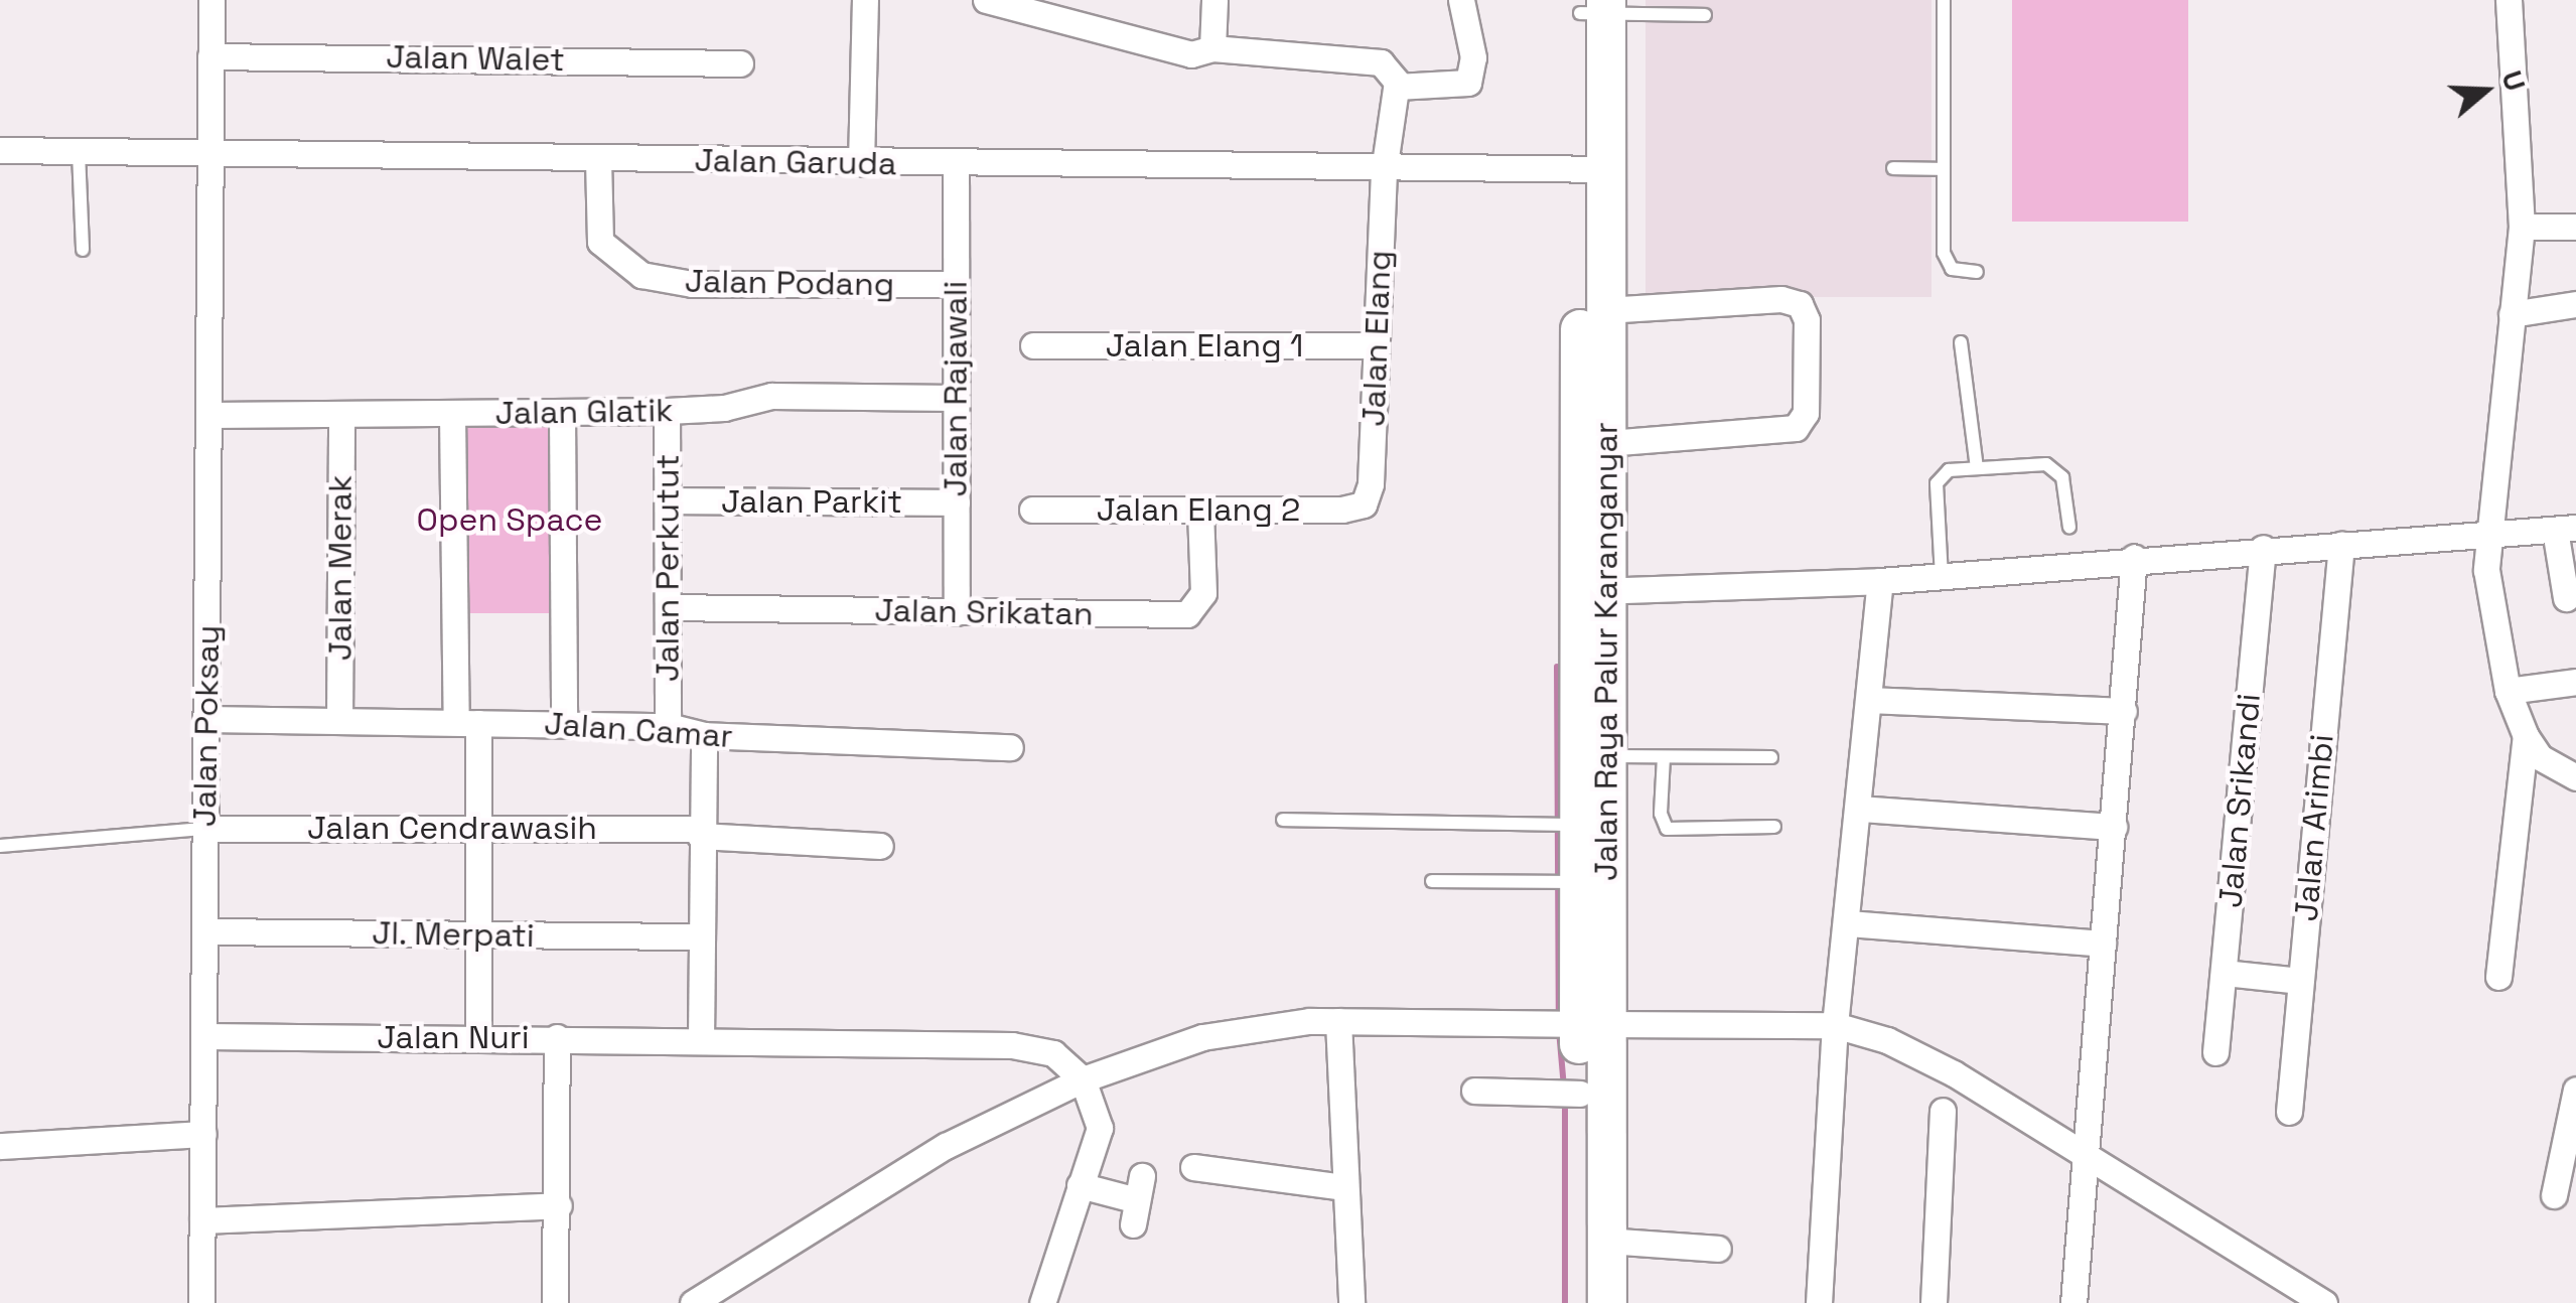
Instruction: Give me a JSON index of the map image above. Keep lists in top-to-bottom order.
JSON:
{
  "streets": {
    "main road": ["Jalan Raya Palur Karanganyar"],
    "street": [
      "Jalan Walet",
      "Jalan Garuda",
      "Jalan Podang",
      "Jalan Elang",
      "Jalan Elang 1",
      "Jalan Rajawali",
      "Jalan Glatik",
      "Jalan Parkit",
      "Jalan Elang 2",
      "Jalan Merak",
      "Jalan Perkutut",
      "Jalan Srikatan",
      "Jalan Poksay",
      "Jalan Camar",
      "Jalan Srikandi",
      "Jalan Cendrawasih",
      "Jalan Arimbi",
      "Jl. Merpati",
      "Jalan Nuri"
    ]
  },
  "crossings": [
    ["Jalan Walet", "Jalan Poksay"],
    ["Jalan Garuda", "Jalan Podang"],
    ["Jalan Garuda", "Jalan Elang"],
    ["Jalan Garuda", "Jalan Rajawali"],
    ["Jalan Garuda", "Jalan Raya Palur Karanganyar"],
    ["Jalan Garuda", "Jalan Poksay"],
    ["Jalan Podang", "Jalan Rajawali"],
    ["Jalan Elang", "Jalan Elang 1"],
    ["Jalan Elang", "Jalan Elang 2"],
    ["Jalan Rajawali", "Jalan Glatik"],
    ["Jalan Rajawali", "Jalan Parkit"],
    ["Jalan Rajawali", "Jalan Srikatan"],
    ["Jalan Glatik", "Jalan Merak"],
    ["Jalan Glatik", "Jalan Perkutut"],
    ["Jalan Glatik", "Jalan Poksay"],
    ["Jalan Parkit", "Jalan Perkutut"],
    ["Jalan Elang 2", "Jalan Srikatan"],
    ["Jalan Merak", "Jalan Camar"],
    ["Jalan Perkutut", "Jalan Srikatan"],
    ["Jalan Perkutut", "Jalan Camar"],
    ["Jalan Poksay", "Jalan Camar"],
    ["Jalan Poksay", "Jalan Cendrawasih"],
    ["Jalan Poksay", "Jl. Merpati"],
    ["Jalan Poksay", "Jalan Nuri"]
  ],
  "parks": ["Open Space"],
  "north": "right"
}
